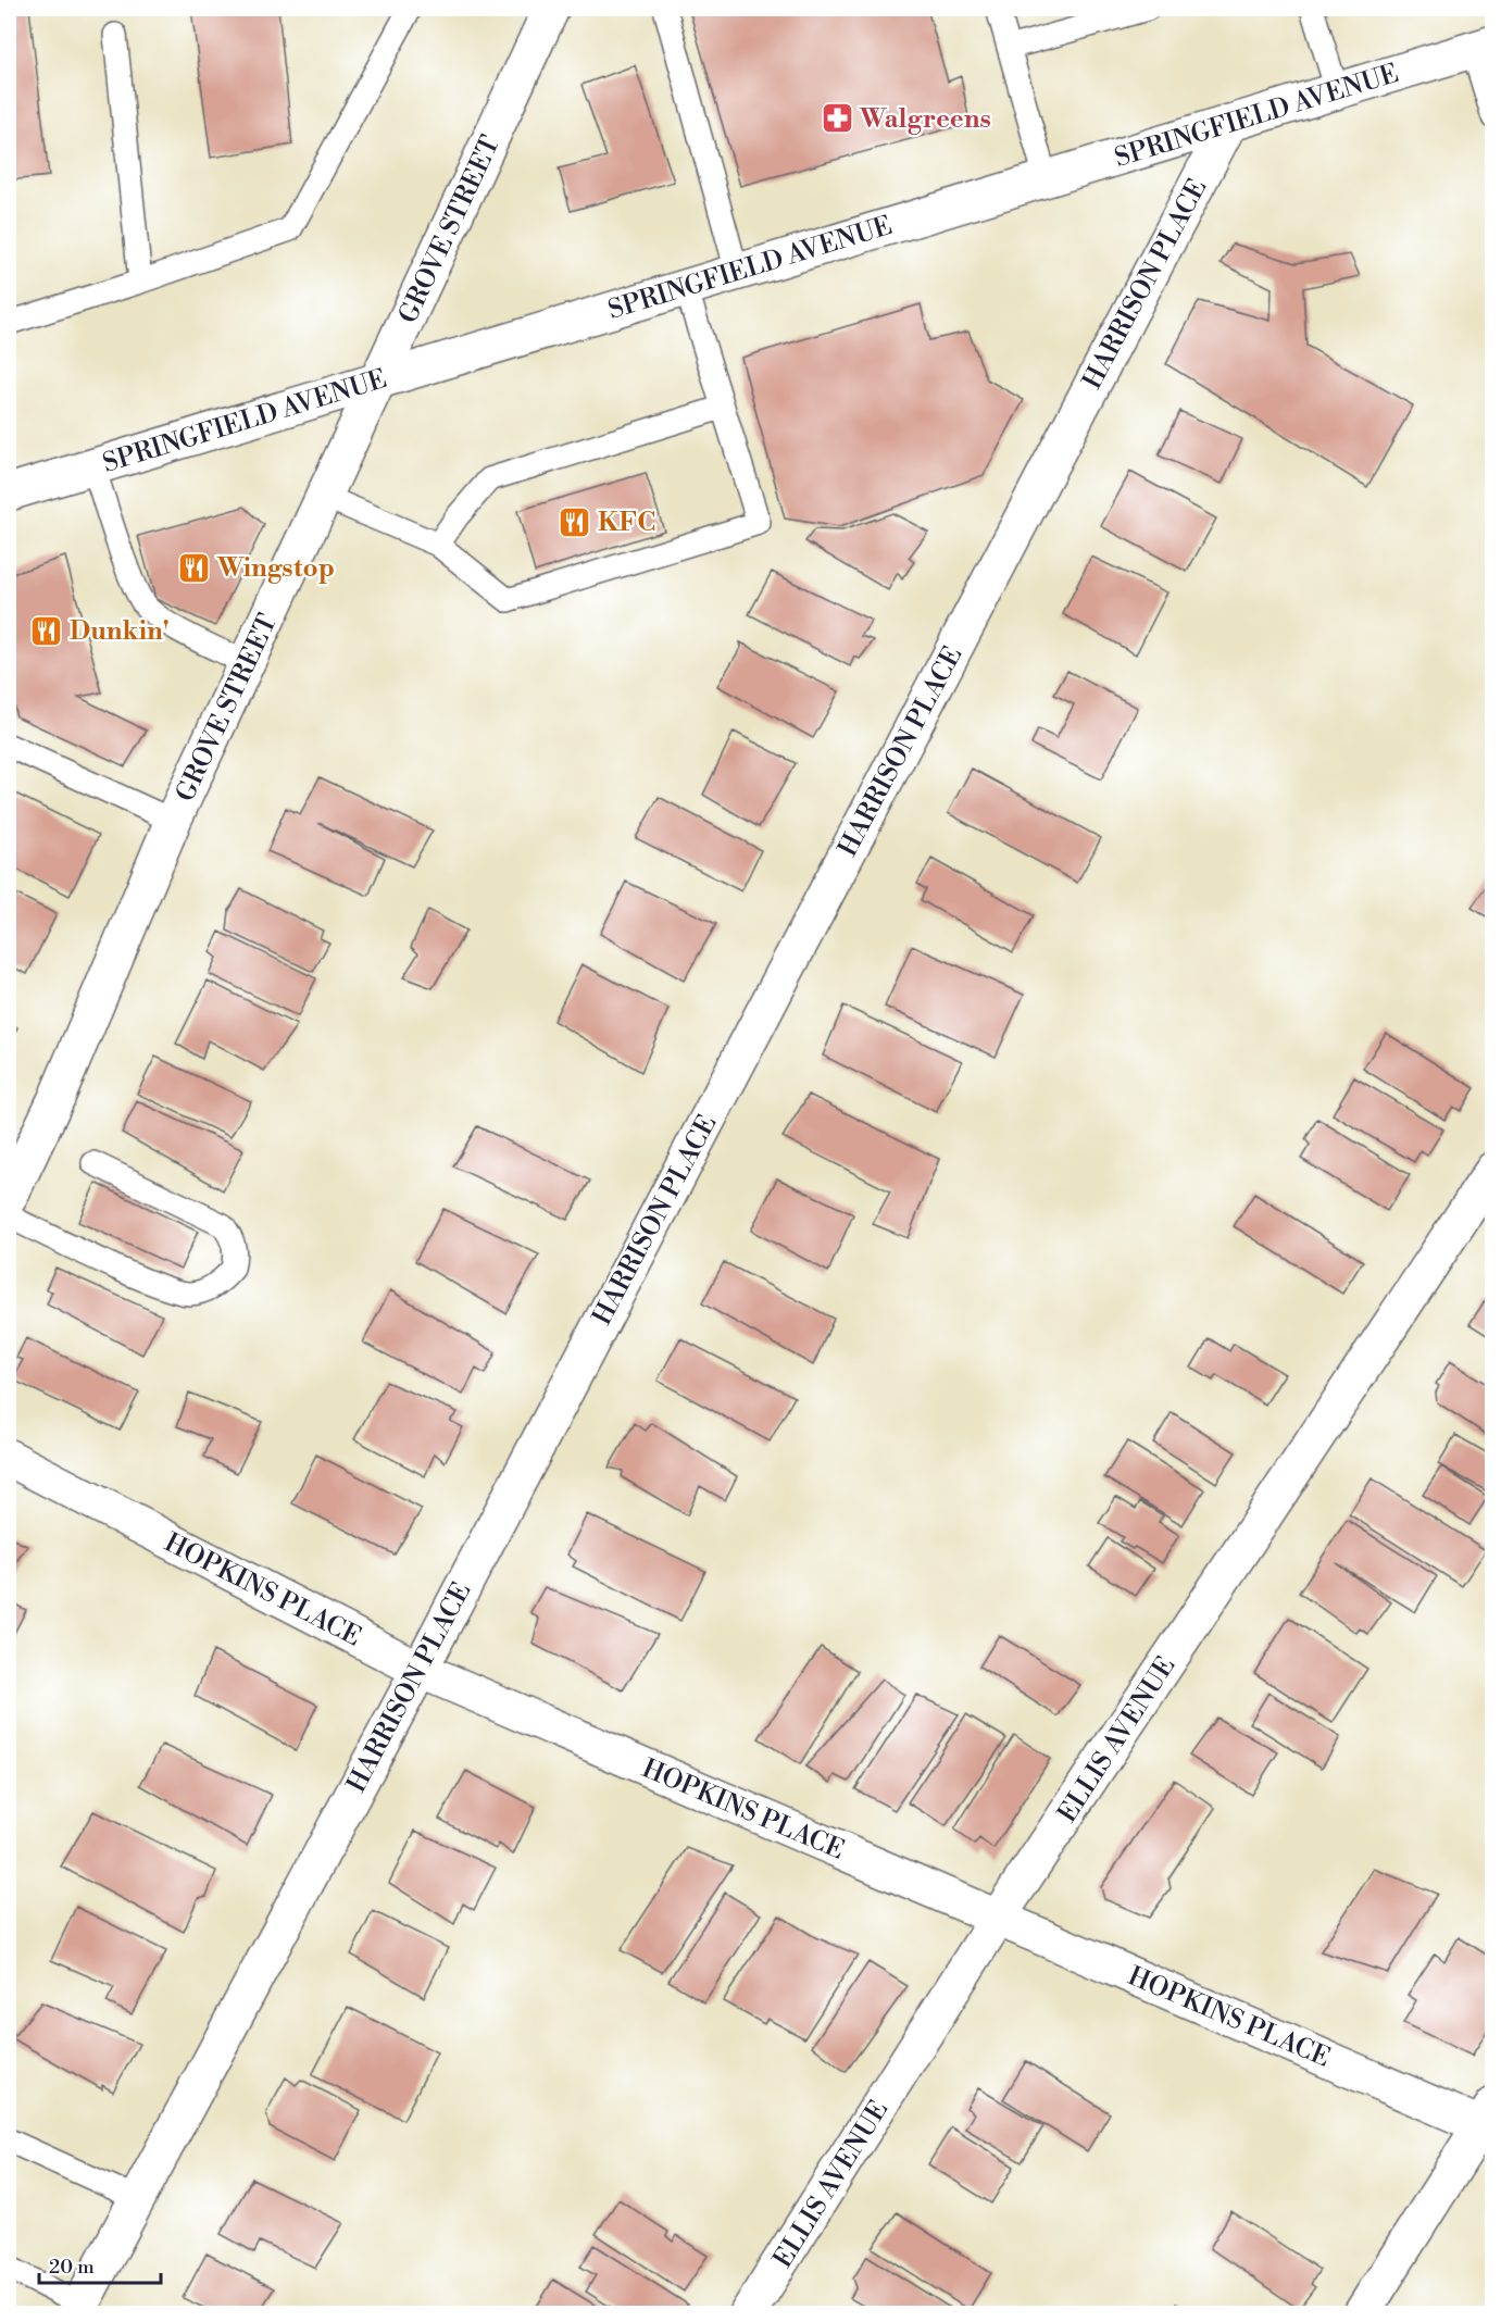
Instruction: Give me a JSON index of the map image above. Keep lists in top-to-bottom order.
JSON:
{
  "streets": {
    "street": [
      "SPRINGFIELD AVENUE",
      "GROVE STREET",
      "HARRISON PLACE",
      "HOPKINS PLACE",
      "ELLIS AVENUE"
    ]
  },
  "crossings": [
    ["SPRINGFIELD AVENUE", "GROVE STREET"],
    ["SPRINGFIELD AVENUE", "HARRISON PLACE"],
    ["HARRISON PLACE", "HOPKINS PLACE"],
    ["HOPKINS PLACE", "ELLIS AVENUE"]
  ],
  "places": {
    "pharmacy": ["Walgreens"],
    "restaurant": ["KFC", "Wingstop", "Dunkin'"]
  },
  "scale_bar": "20 m"
}
